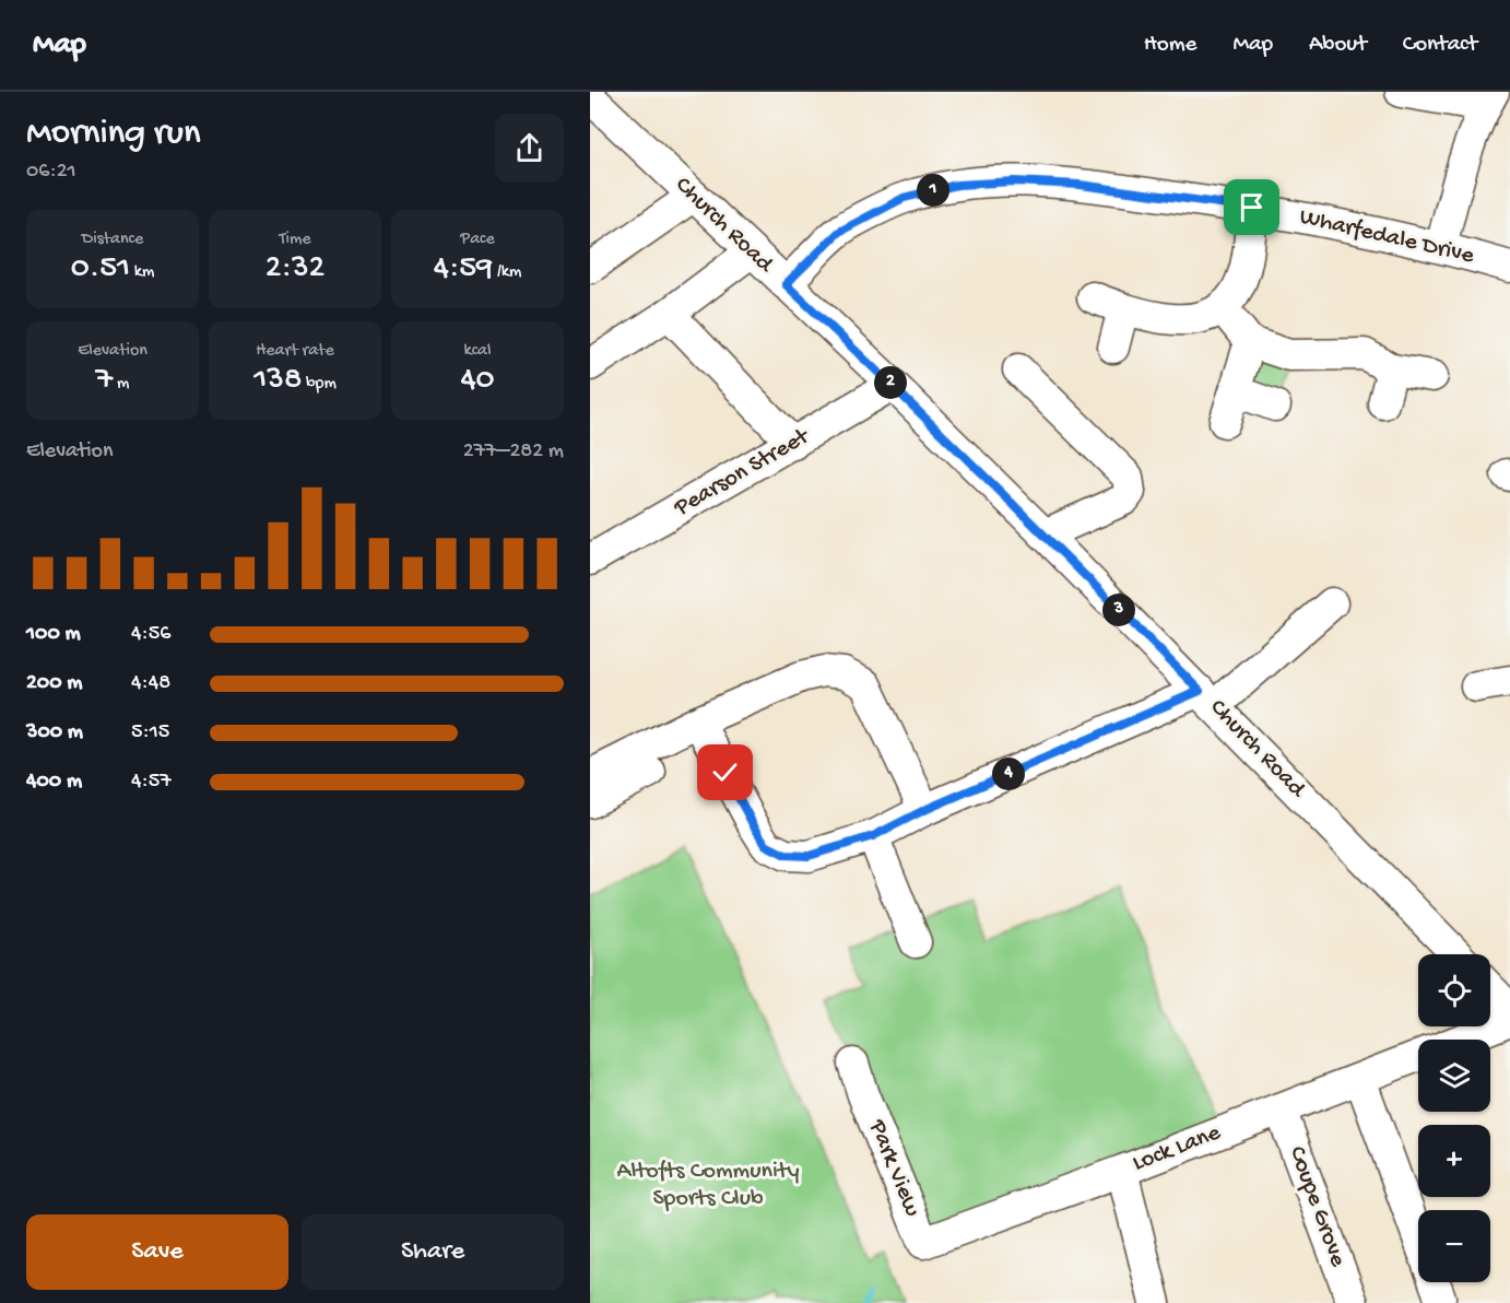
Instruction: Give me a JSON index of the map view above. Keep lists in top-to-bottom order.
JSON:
{
  "streets": {
    "street": [
      "Church Road",
      "Wharfedale Drive",
      "Pearson Street",
      "Lock Lane",
      "Park View",
      "Coupe Grove"
    ]
  },
  "crossings": [
    ["Church Road", "Wharfedale Drive"],
    ["Church Road", "Pearson Street"],
    ["Lock Lane", "Park View"],
    ["Lock Lane", "Coupe Grove"]
  ],
  "parks": ["Altofts Community Sports Club"],
  "page": {
    "header": "Map",
    "nav": [
      "Home",
      "Map",
      "About",
      "Contact"
    ],
    "heading": ["Morning run", "06:21"],
    "pins": [
      "1",
      "2",
      "3",
      "4"
    ],
    "stats": [
      ["Distance", "0.51 km"],
      ["Time", "2:32"],
      ["Pace", "4:59 /km"],
      ["Elevation", "7 m"],
      ["Heart rate", "138 bpm"],
      ["kcal", "40"]
    ],
    "chart": ["Elevation", "277–282 m"],
    "list": [
      {
        "name": "100 m",
        "note": "4:56"
      },
      {
        "name": "200 m",
        "note": "4:48"
      },
      {
        "name": "300 m",
        "note": "5:15"
      },
      {
        "name": "400 m",
        "note": "4:57"
      }
    ],
    "map_buttons": ["+", "−"],
    "buttons": ["Save", "Share"]
  }
}
